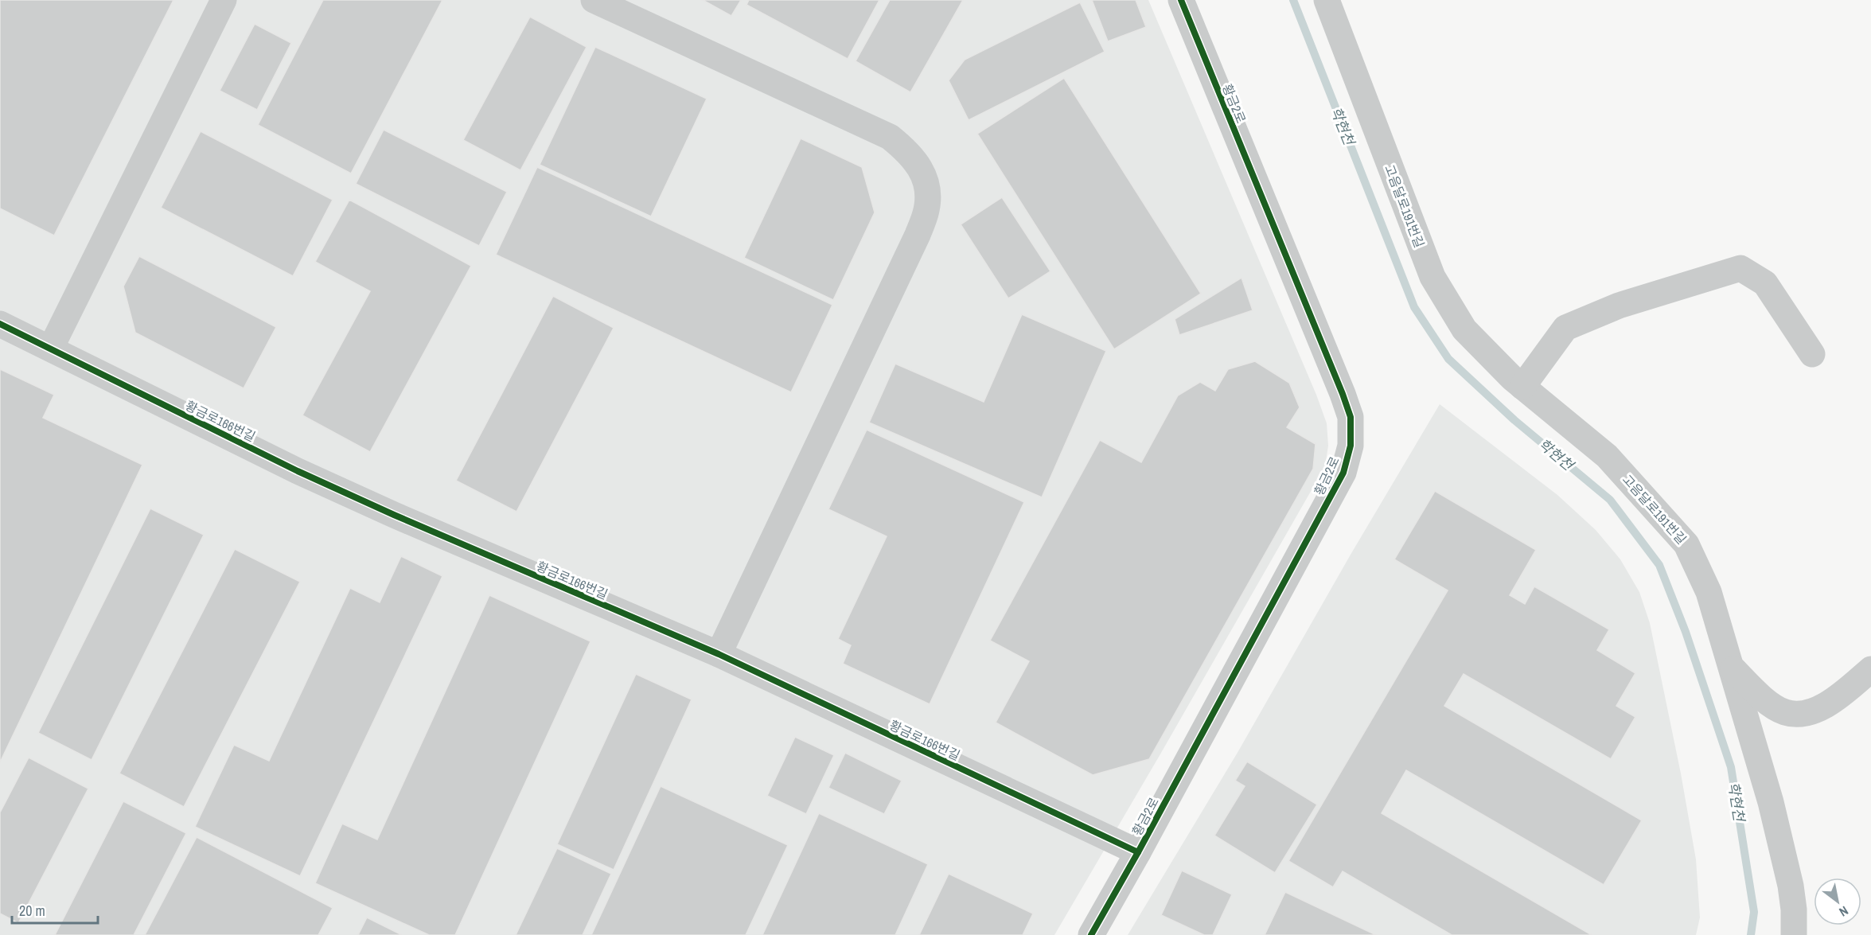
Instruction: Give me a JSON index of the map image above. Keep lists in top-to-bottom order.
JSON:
{
  "streets": {
    "street": ["황금2로", "고음달로191번길", "황금로166번길"]
  },
  "crossings": [
    ["황금2로", "황금로166번길"]
  ],
  "water": ["학현천"],
  "scale_bar": "20 m",
  "north": "bottom right"
}
